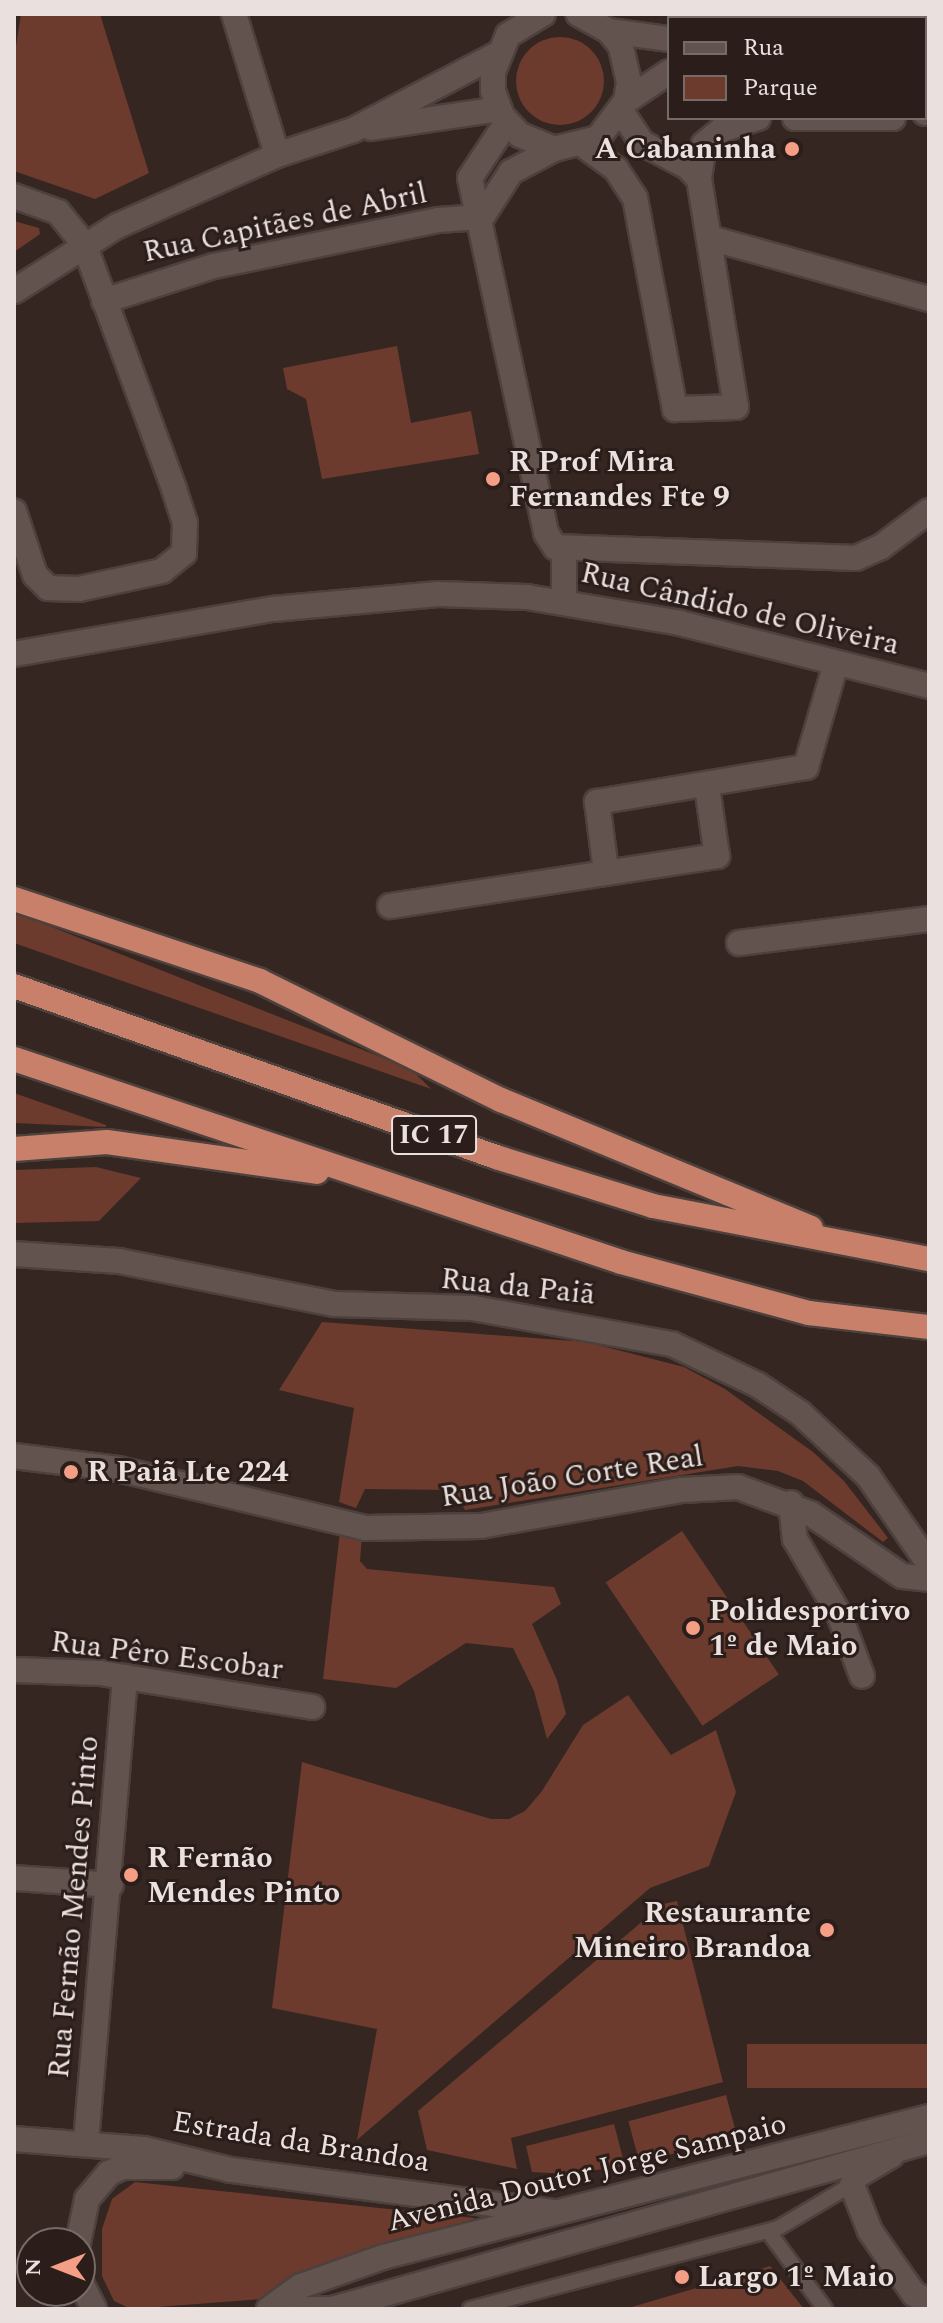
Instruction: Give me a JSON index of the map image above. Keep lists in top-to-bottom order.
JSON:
{
  "streets": {
    "highway": ["IC 17"],
    "street": [
      "Rua Capitães de Abril",
      "Rua Cândido de Oliveira",
      "Rua da Paiã",
      "Rua João Corte Real",
      "Rua Pêro Escobar",
      "Rua Fernão Mendes Pinto",
      "Estrada da Brandoa",
      "Avenida Doutor Jorge Sampaio"
    ]
  },
  "crossings": [
    ["Rua Pêro Escobar", "Rua Fernão Mendes Pinto"],
    ["Rua Fernão Mendes Pinto", "Estrada da Brandoa"],
    ["Estrada da Brandoa", "Avenida Doutor Jorge Sampaio"]
  ],
  "places": [
    "A Cabaninha",
    "R Prof Mira Fernandes Fte 9",
    "R Paiã Lte 224",
    "Polidesportivo 1º de Maio",
    "R Fernão Mendes Pinto",
    "Restaurante Mineiro Brandoa",
    "Largo 1º Maio"
  ],
  "legend": ["Rua", "Parque"],
  "north": "left"
}
